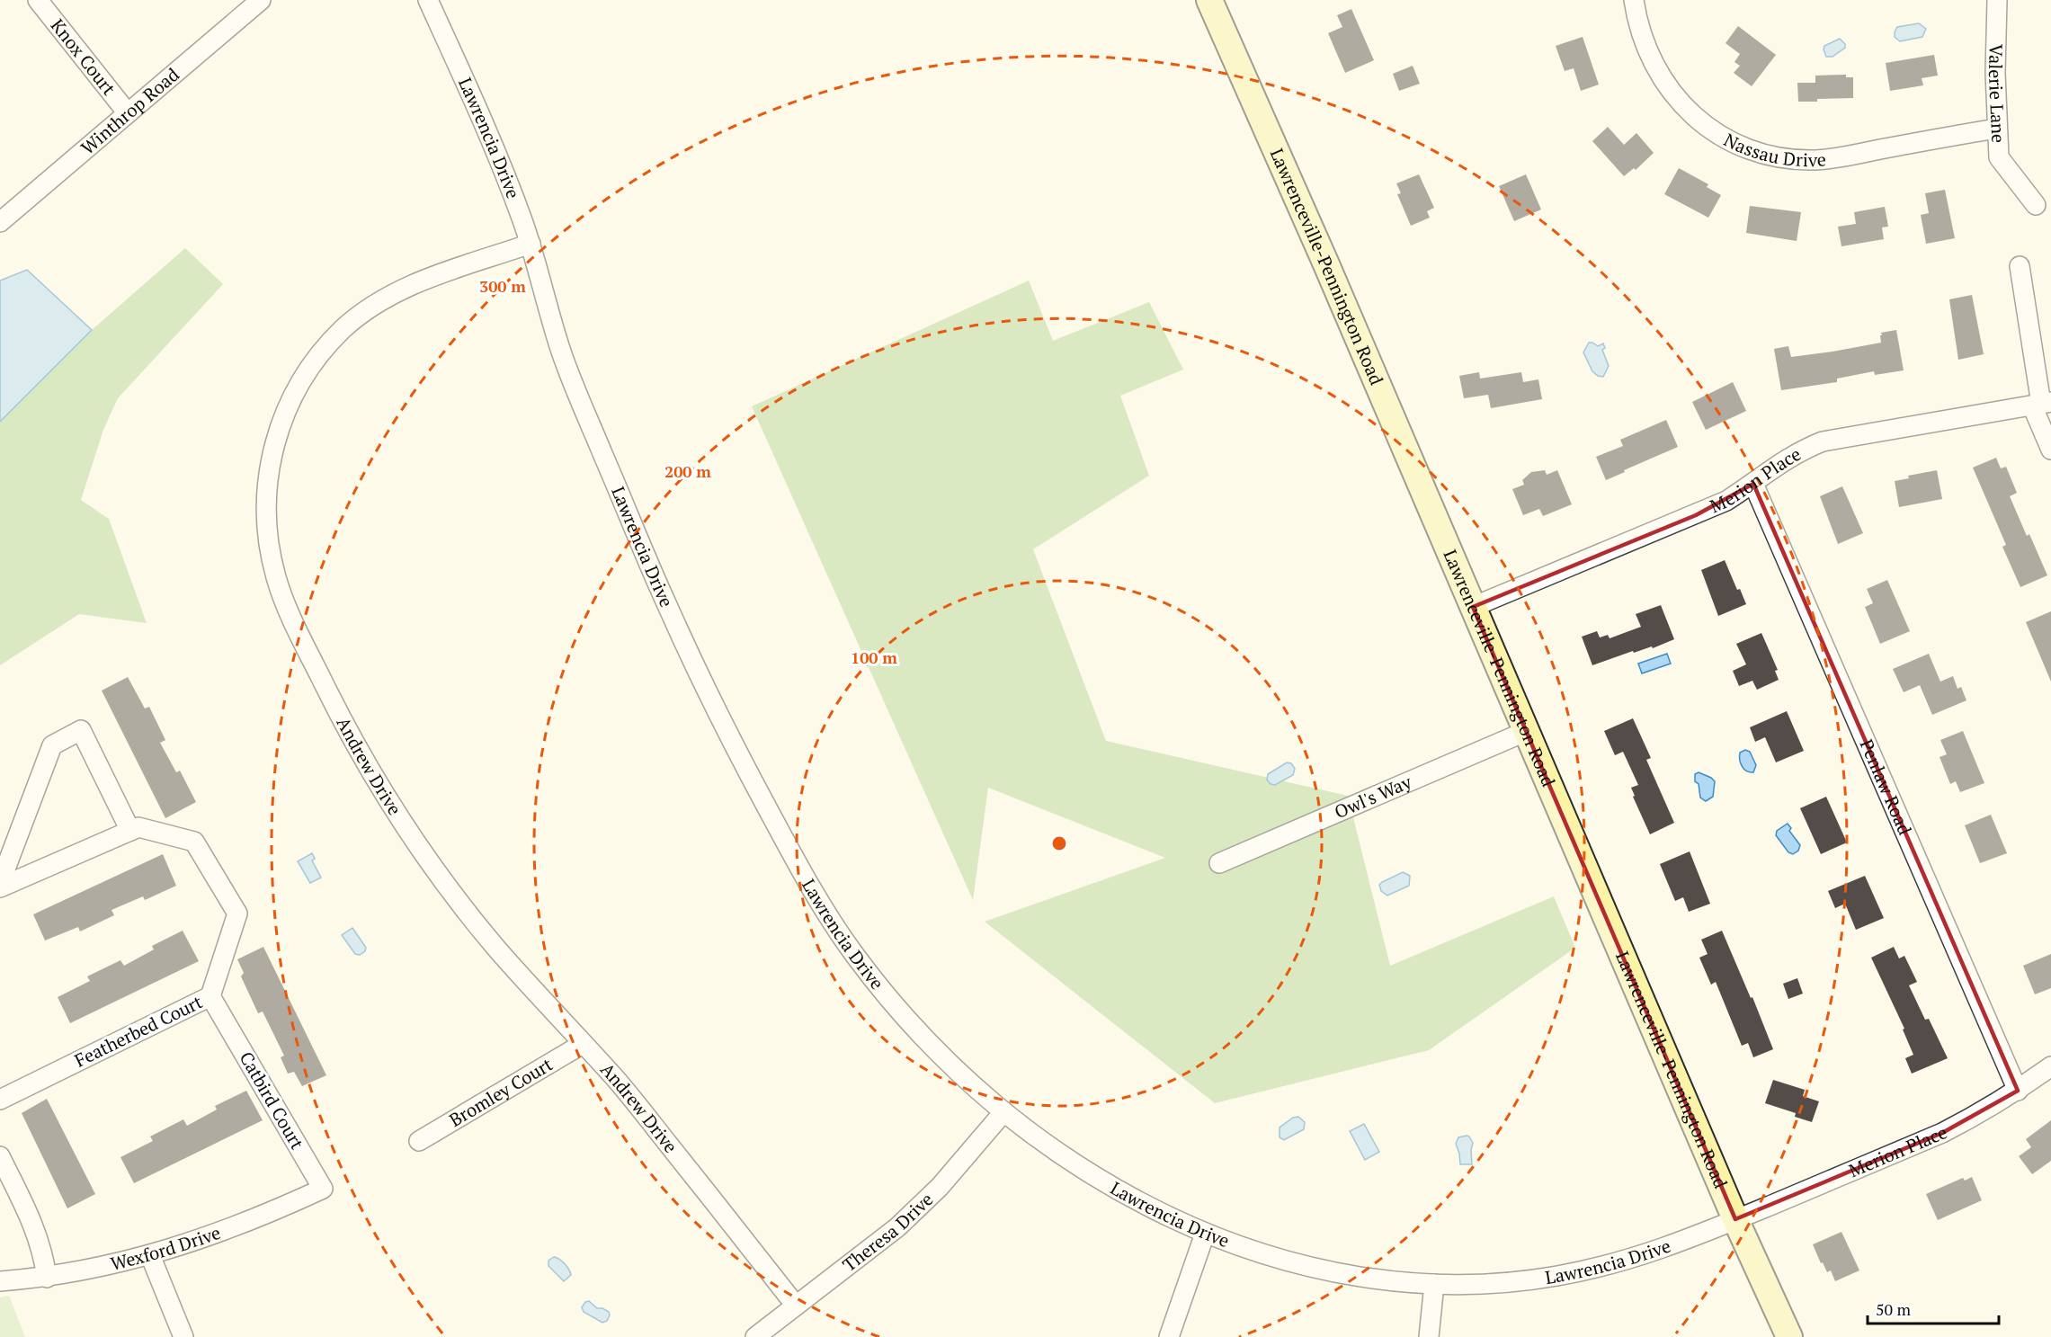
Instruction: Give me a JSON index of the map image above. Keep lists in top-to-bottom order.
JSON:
{
  "streets": {
    "street": [
      "Knox Court",
      "Valerie Lane",
      "Winthrop Road",
      "Lawrencia Drive",
      "Nassau Drive",
      "Lawrenceville-Pennington Road",
      "Merion Place",
      "Andrew Drive",
      "Penlaw Road",
      "Owl's Way",
      "Featherbed Court",
      "Bromley Court",
      "Catbird Court",
      "Theresa Drive",
      "Wexford Drive"
    ]
  },
  "crossings": [
    ["Knox Court", "Winthrop Road"],
    ["Valerie Lane", "Nassau Drive"],
    ["Lawrencia Drive", "Lawrenceville-Pennington Road"],
    ["Lawrencia Drive", "Merion Place"],
    ["Lawrencia Drive", "Andrew Drive"],
    ["Lawrencia Drive", "Theresa Drive"],
    ["Lawrenceville-Pennington Road", "Merion Place"],
    ["Lawrenceville-Pennington Road", "Owl's Way"],
    ["Merion Place", "Penlaw Road"],
    ["Andrew Drive", "Bromley Court"],
    ["Andrew Drive", "Theresa Drive"],
    ["Featherbed Court", "Catbird Court"],
    ["Catbird Court", "Wexford Drive"]
  ],
  "scale_bar": "50 m",
  "rings": ["300 m", "200 m", "100 m"]
}
